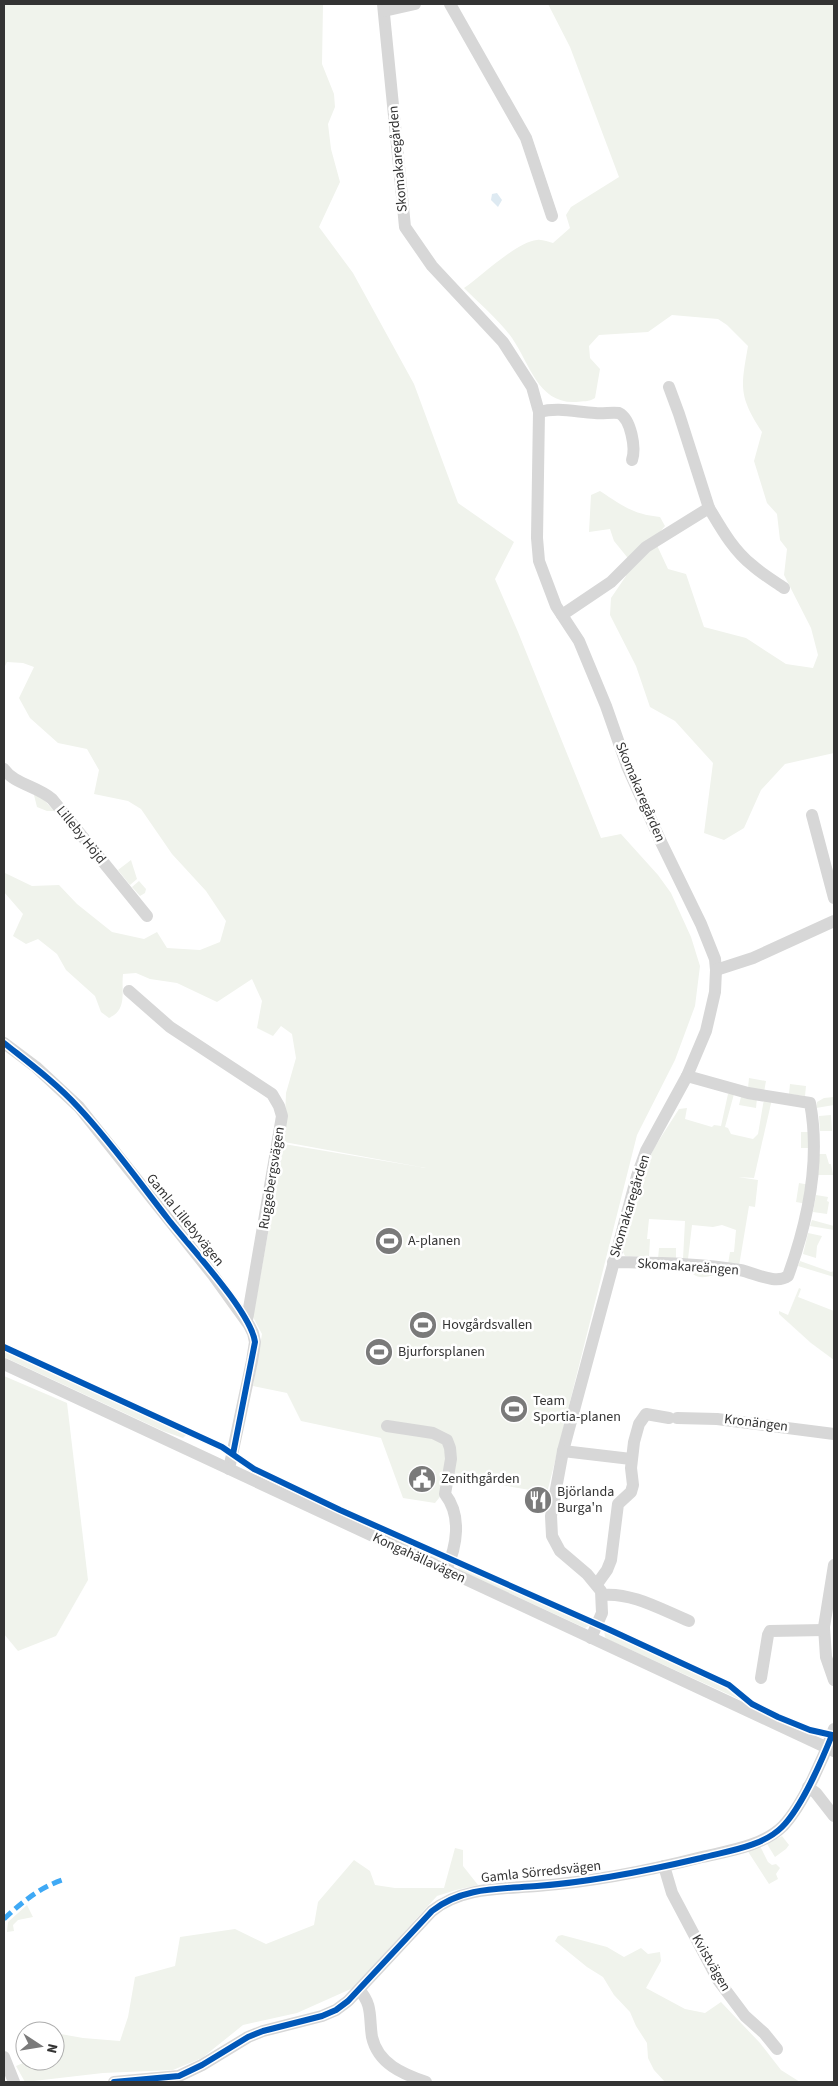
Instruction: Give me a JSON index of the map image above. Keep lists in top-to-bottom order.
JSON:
{
  "streets": {
    "street": [
      "Skomakaregården",
      "Lilleby Höjd",
      "Ruggebergsvägen",
      "Gamla Lillebyvägen",
      "Skomakareängen",
      "Kronängen",
      "Kongahällavägen",
      "Gamla Sörredsvägen",
      "Kvistvägen"
    ]
  },
  "crossings": [
    ["Skomakaregården", "Skomakareängen"],
    ["Ruggebergsvägen", "Gamla Lillebyvägen"],
    ["Gamla Lillebyvägen", "Kongahällavägen"],
    ["Kongahällavägen", "Gamla Sörredsvägen"],
    ["Gamla Sörredsvägen", "Kvistvägen"]
  ],
  "places": {
    "sports": [
      "A-planen",
      "Hovgårdsvallen",
      "Bjurforsplanen",
      "Team Sportia-planen"
    ],
    "public building": ["Zenithgården"],
    "restaurant": ["Björlanda Burga'n"]
  },
  "north": "right"
}
